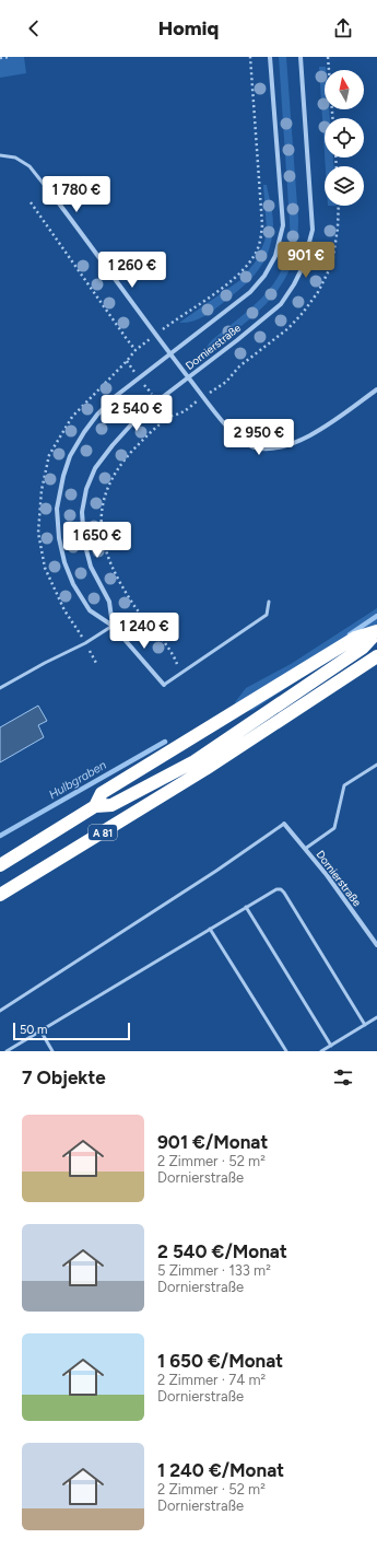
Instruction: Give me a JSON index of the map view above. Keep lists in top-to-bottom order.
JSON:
{
  "streets": {
    "highway": ["A 81"],
    "street": ["Dornierstraße"]
  },
  "water": ["Hulbgraben"],
  "scale_bar": "50 m",
  "north": "top",
  "page": {
    "header": "Homiq",
    "price": [
      "1 780 €",
      "901 €",
      "1 260 €",
      "2 540 €",
      "2 950 €",
      "1 650 €",
      "1 240 €"
    ],
    "scale": "50 m",
    "heading": "7 Objekte",
    "list": [
      {
        "name": "901 €/Monat",
        "note": "2 Zimmer · 52 m² · Dornierstraße"
      },
      {
        "name": "2 540 €/Monat",
        "note": "5 Zimmer · 133 m² · Dornierstraße"
      },
      {
        "name": "1 650 €/Monat",
        "note": "2 Zimmer · 74 m² · Dornierstraße"
      },
      {
        "name": "1 240 €/Monat",
        "note": "2 Zimmer · 52 m² · Dornierstraße"
      }
    ]
  }
}
